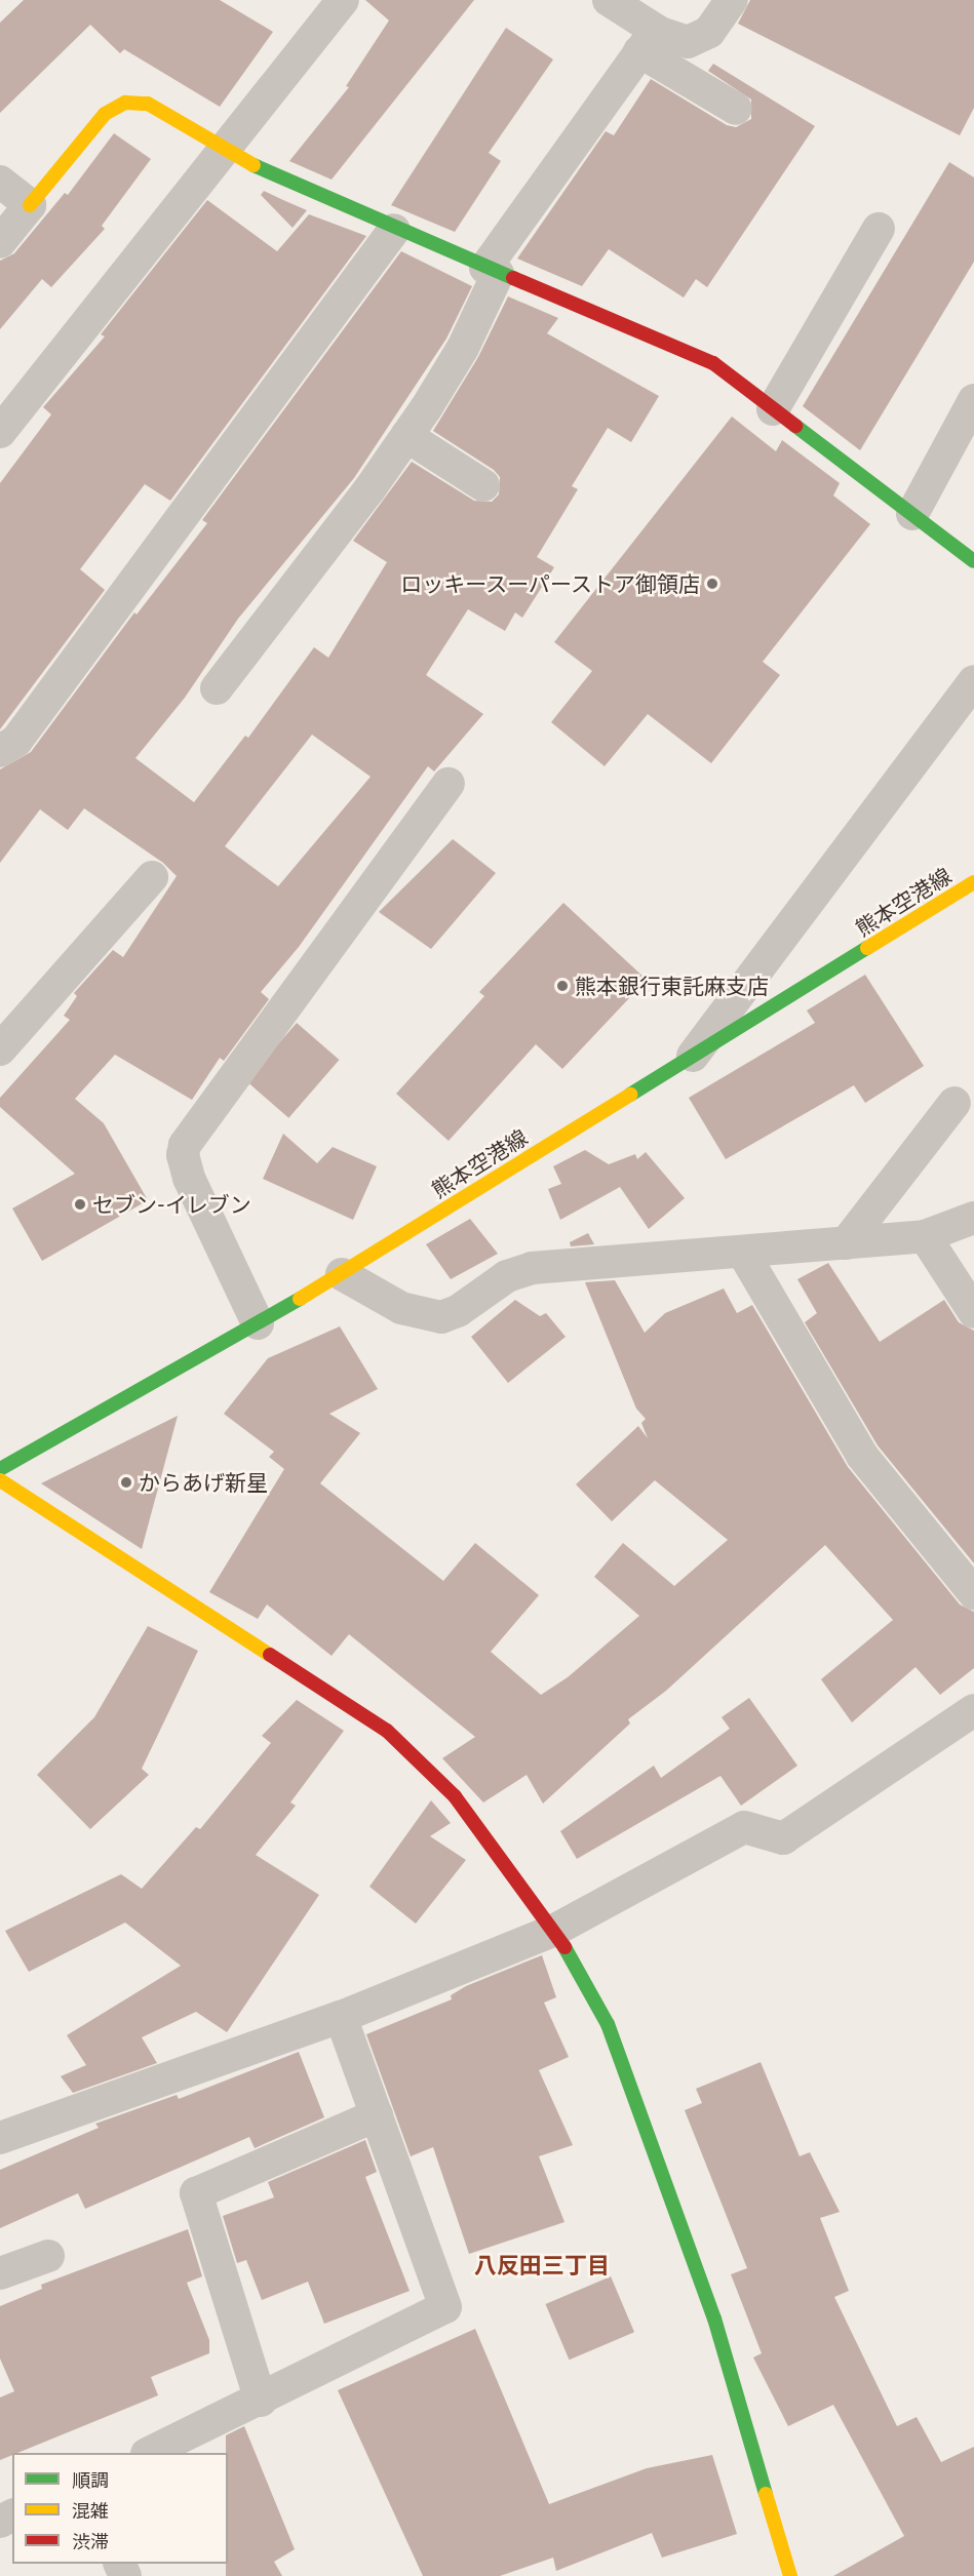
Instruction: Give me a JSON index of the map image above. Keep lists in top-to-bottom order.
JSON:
{
  "streets": {
    "street": ["熊本空港線"]
  },
  "districts": ["八反田三丁目"],
  "places": [
    "ロッキースーパーストア御領店",
    "熊本銀行東託麻支店",
    "セブン-イレブン",
    "からあげ新星"
  ],
  "legend": ["順調", "混雑", "渋滞"]
}
